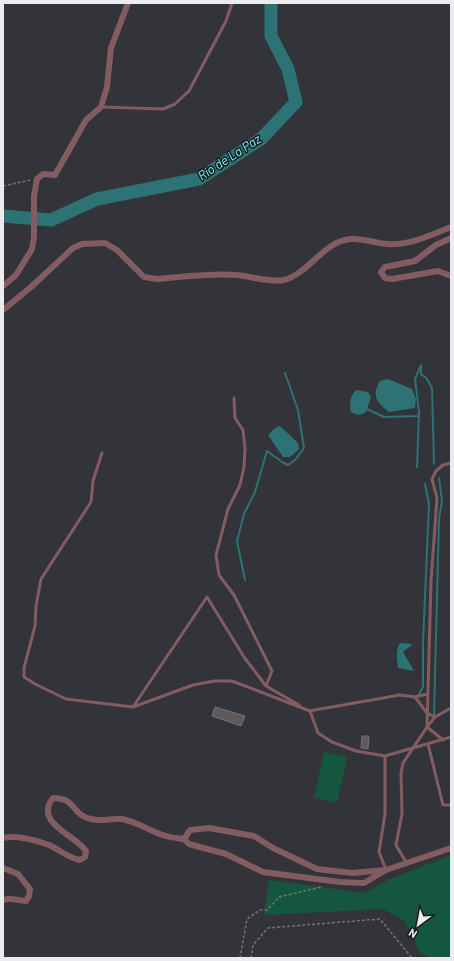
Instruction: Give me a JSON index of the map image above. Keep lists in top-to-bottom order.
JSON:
{
  "water": ["Río de La Paz"],
  "north": "bottom left"
}
